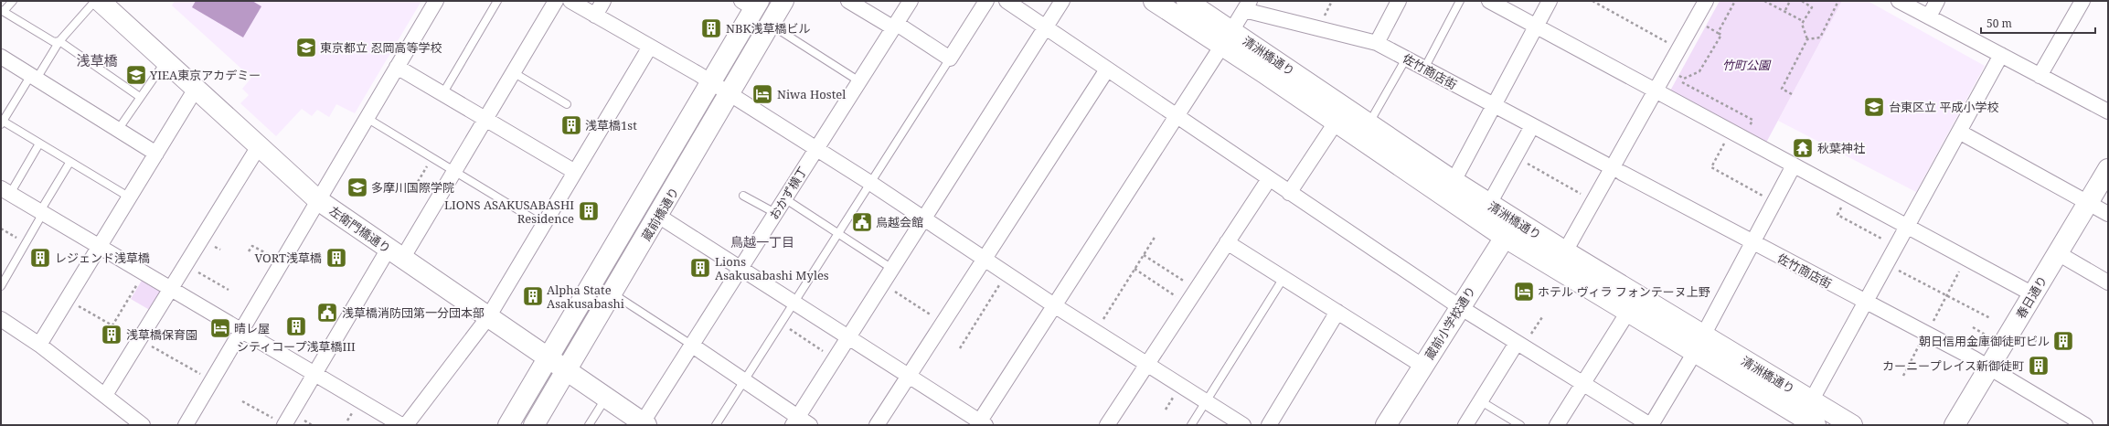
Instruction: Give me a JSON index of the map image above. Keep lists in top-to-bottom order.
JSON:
{
  "streets": {
    "street": [
      "清洲橋通り",
      "佐竹商店街",
      "おかず横丁",
      "蔵前橋通り",
      "左衛門橋通り",
      "春日通り",
      "蔵前小学校通り"
    ]
  },
  "crossings": [
    ["清洲橋通り", "蔵前小学校通り"],
    ["佐竹商店街", "春日通り"],
    ["おかず横丁", "左衛門橋通り"],
    ["蔵前橋通り", "左衛門橋通り"]
  ],
  "districts": ["浅草橋", "鳥越一丁目"],
  "parks": ["竹町公園"],
  "places": {
    "building": [
      "NBK浅草橋ビル",
      "浅草橋1st",
      "LIONS ASAKUSABASHI Residence",
      "レジェンド浅草橋",
      "VORT浅草橋",
      "Lions Asakusabashi Myles",
      "Alpha State Asakusabashi",
      "シティコープ浅草橋III",
      "浅草橋保育園",
      "朝日信用金庫御徒町ビル",
      "カーニープレイス新御徒町"
    ],
    "school or university": [
      "東京都立 忍岡高等学校",
      "YIEA東京アカデミー",
      "台東区立 平成小学校",
      "多摩川国際学院"
    ],
    "hotel": ["Niwa Hostel", "ホテル ヴィラ フォンテーヌ上野", "晴レ屋"],
    "temple": ["秋葉神社"],
    "public building": ["鳥越会館", "浅草橋消防団第一分団本部"]
  },
  "scale_bar": "50 m"
}
